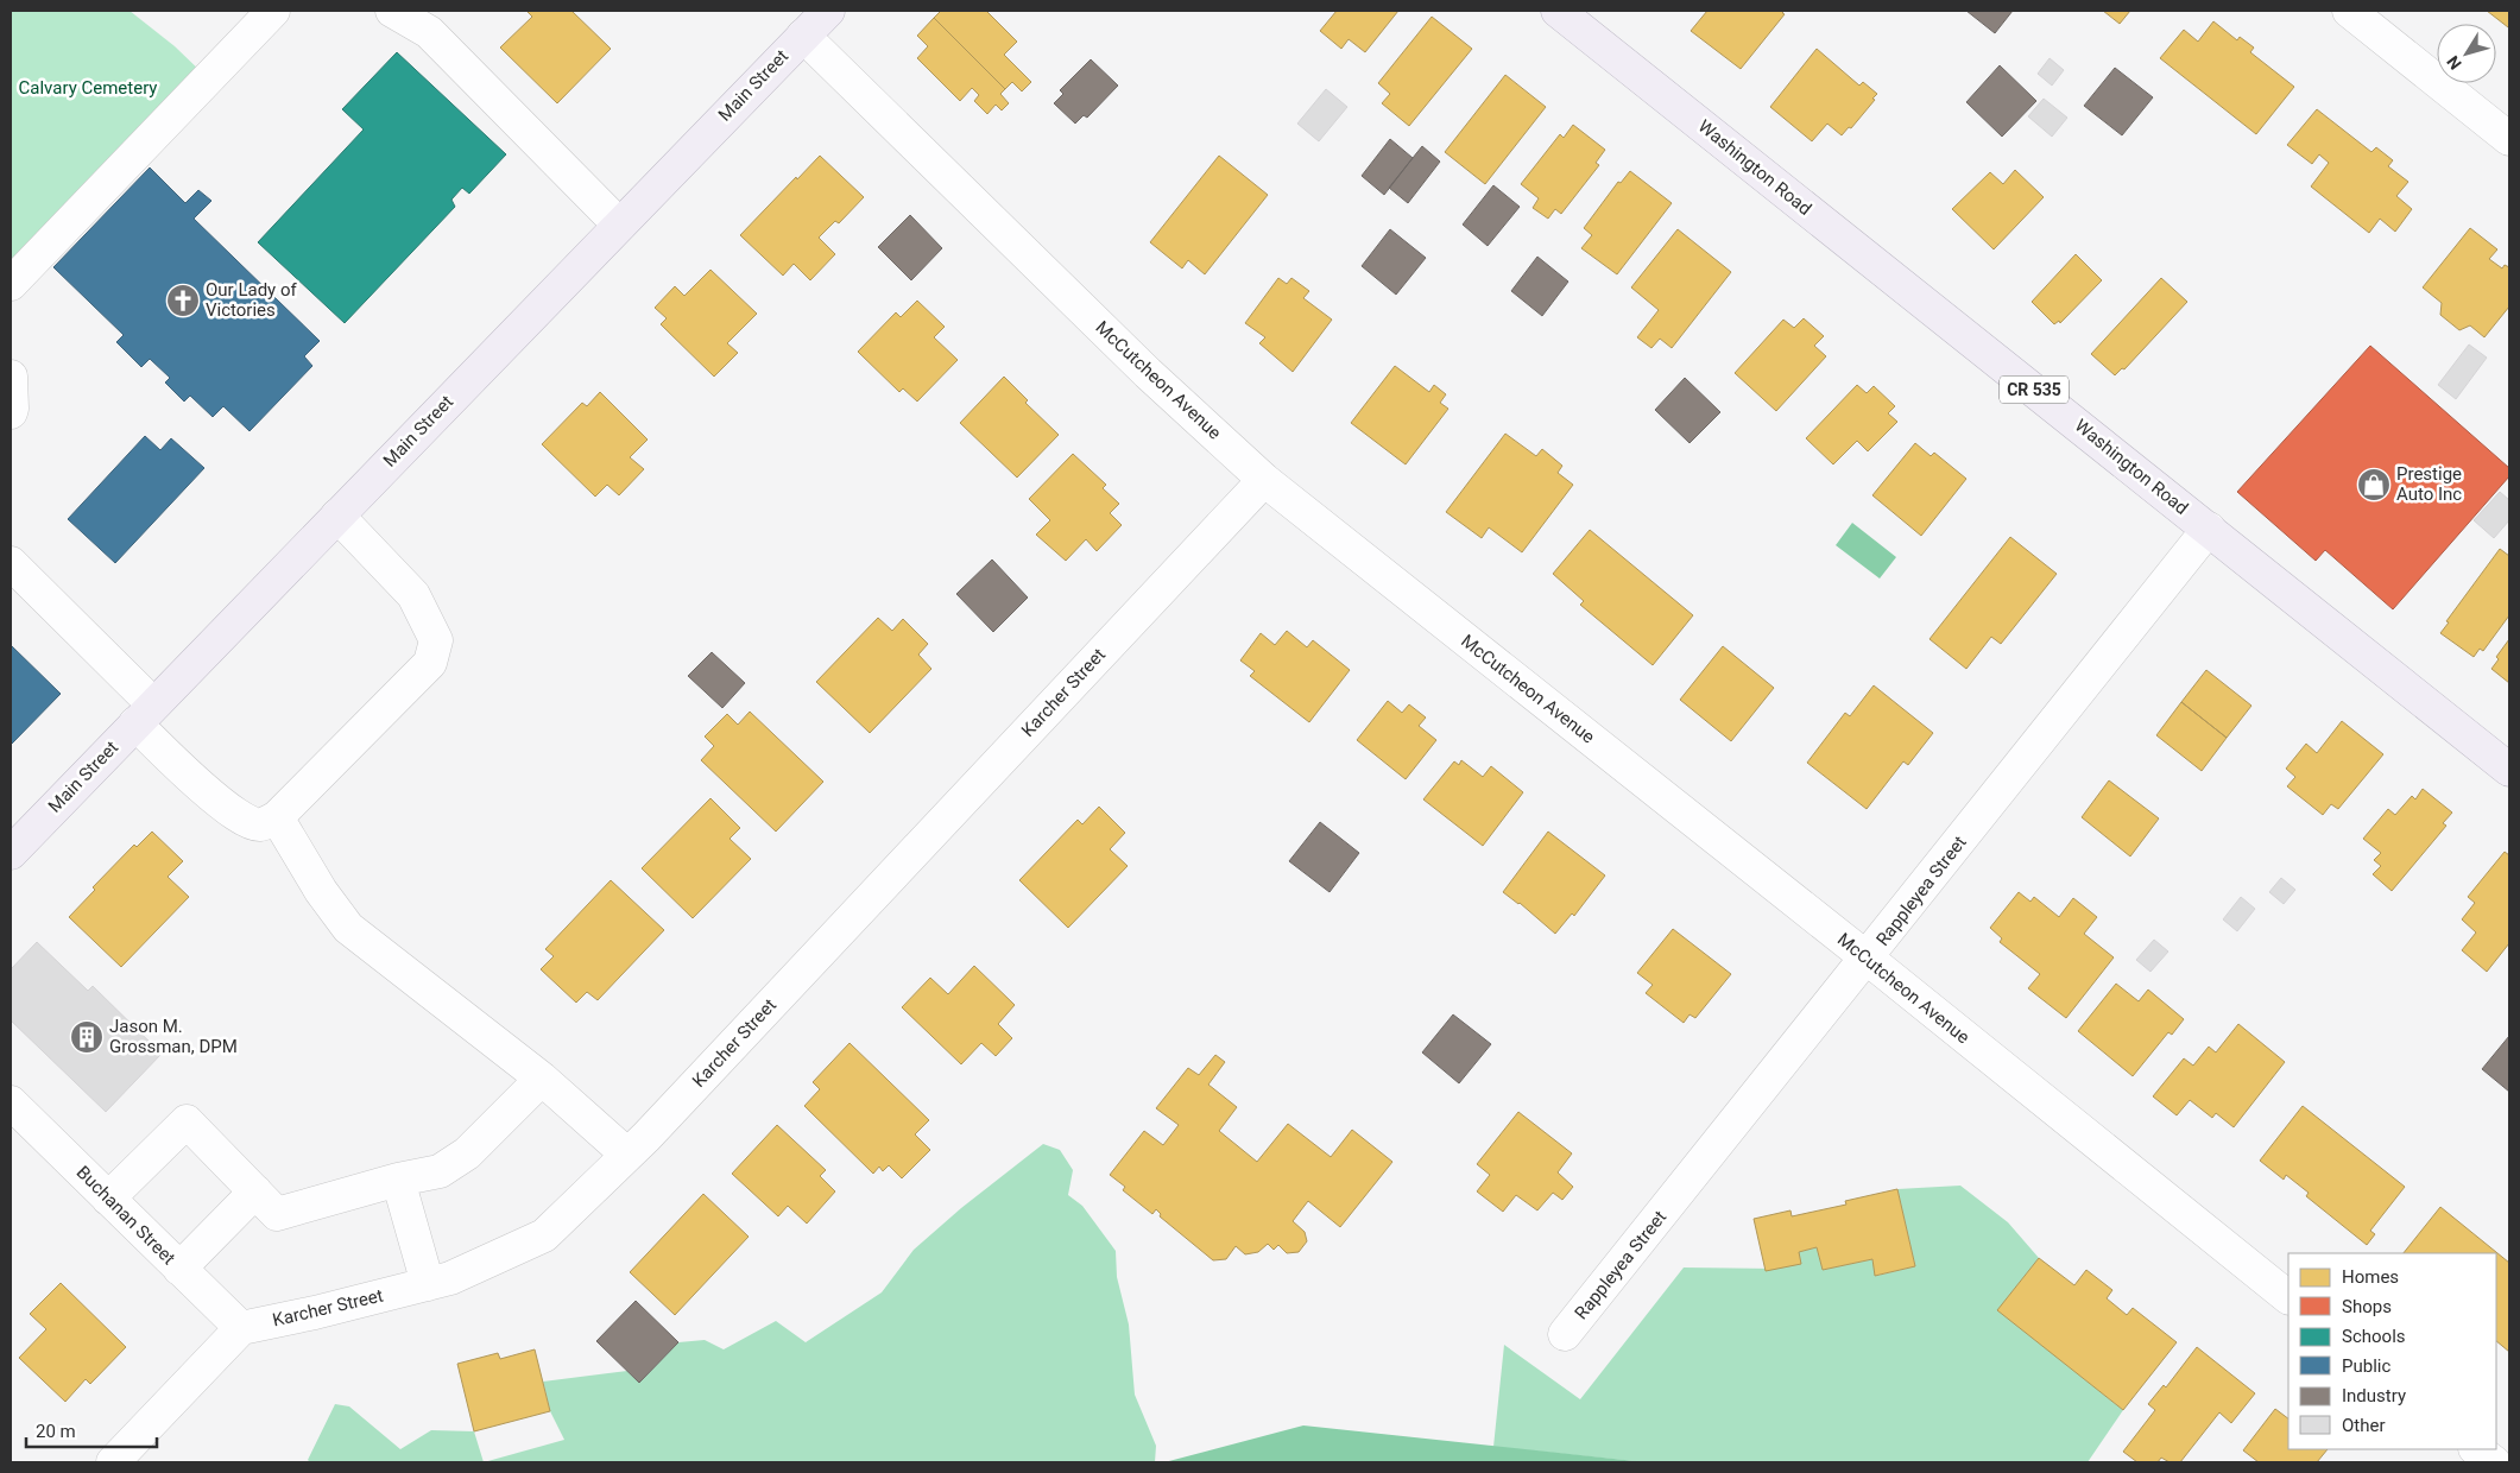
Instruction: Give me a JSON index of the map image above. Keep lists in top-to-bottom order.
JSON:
{
  "streets": {
    "main road": ["Main Street", "Washington Road", "CR 535"],
    "street": [
      "McCutcheon Avenue",
      "Karcher Street",
      "Rappleyea Street",
      "Buchanan Street"
    ]
  },
  "crossings": [
    ["Main Street", "McCutcheon Avenue"],
    ["Washington Road", "Rappleyea Street"],
    ["McCutcheon Avenue", "Karcher Street"],
    ["McCutcheon Avenue", "Rappleyea Street"],
    ["Karcher Street", "Buchanan Street"]
  ],
  "parks": ["Calvary Cemetery"],
  "places": {
    "church": ["Our Lady of Victories"],
    "shop": ["Prestige Auto Inc"],
    "building": ["Jason M. Grossman, DPM"]
  },
  "legend": [
    "Homes",
    "Shops",
    "Schools",
    "Public",
    "Industry",
    "Other"
  ],
  "scale_bar": "20 m",
  "north": "bottom left"
}
